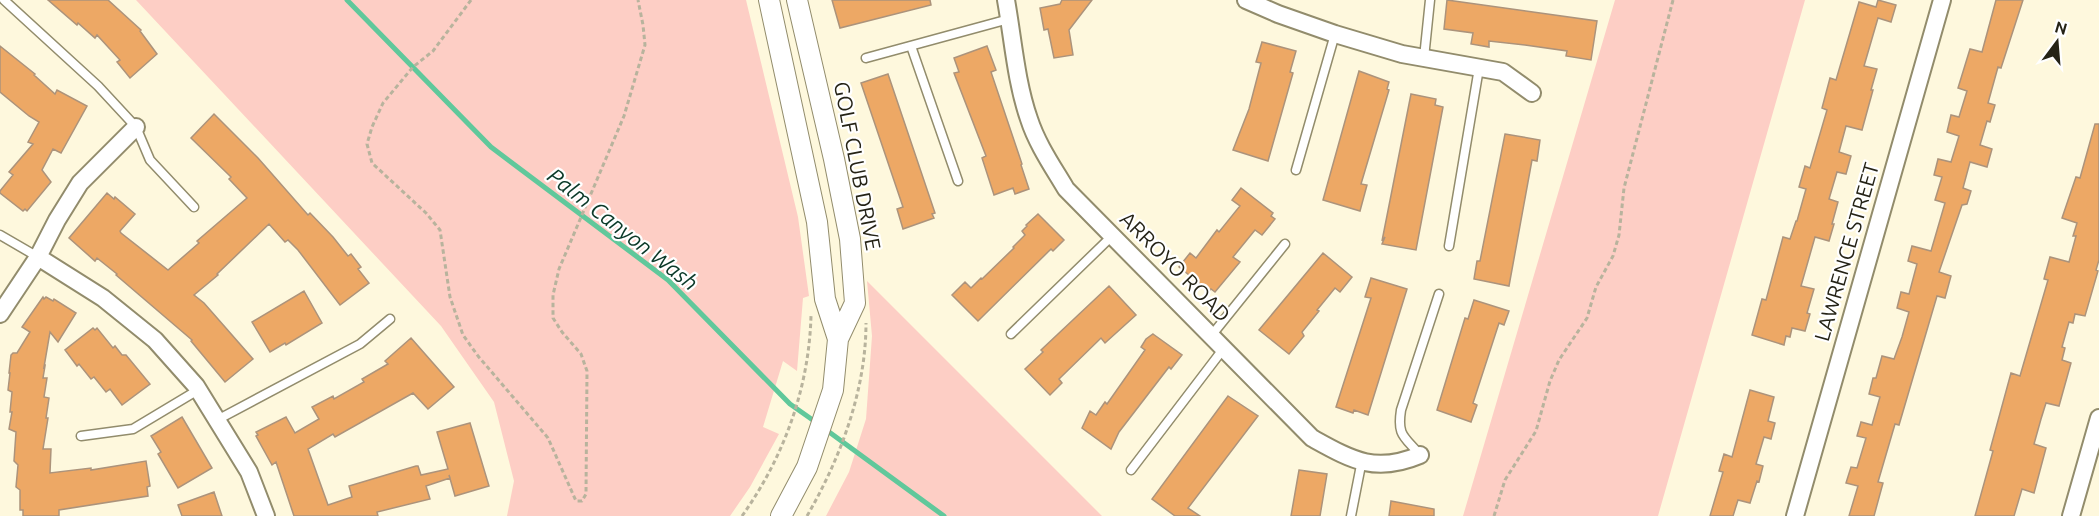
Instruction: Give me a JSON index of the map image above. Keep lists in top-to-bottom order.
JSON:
{
  "streets": {
    "street": ["GOLF CLUB DRIVE", "LAWRENCE STREET", "ARROYO ROAD"]
  },
  "water": ["Palm Canyon Wash"],
  "north": "top"
}
